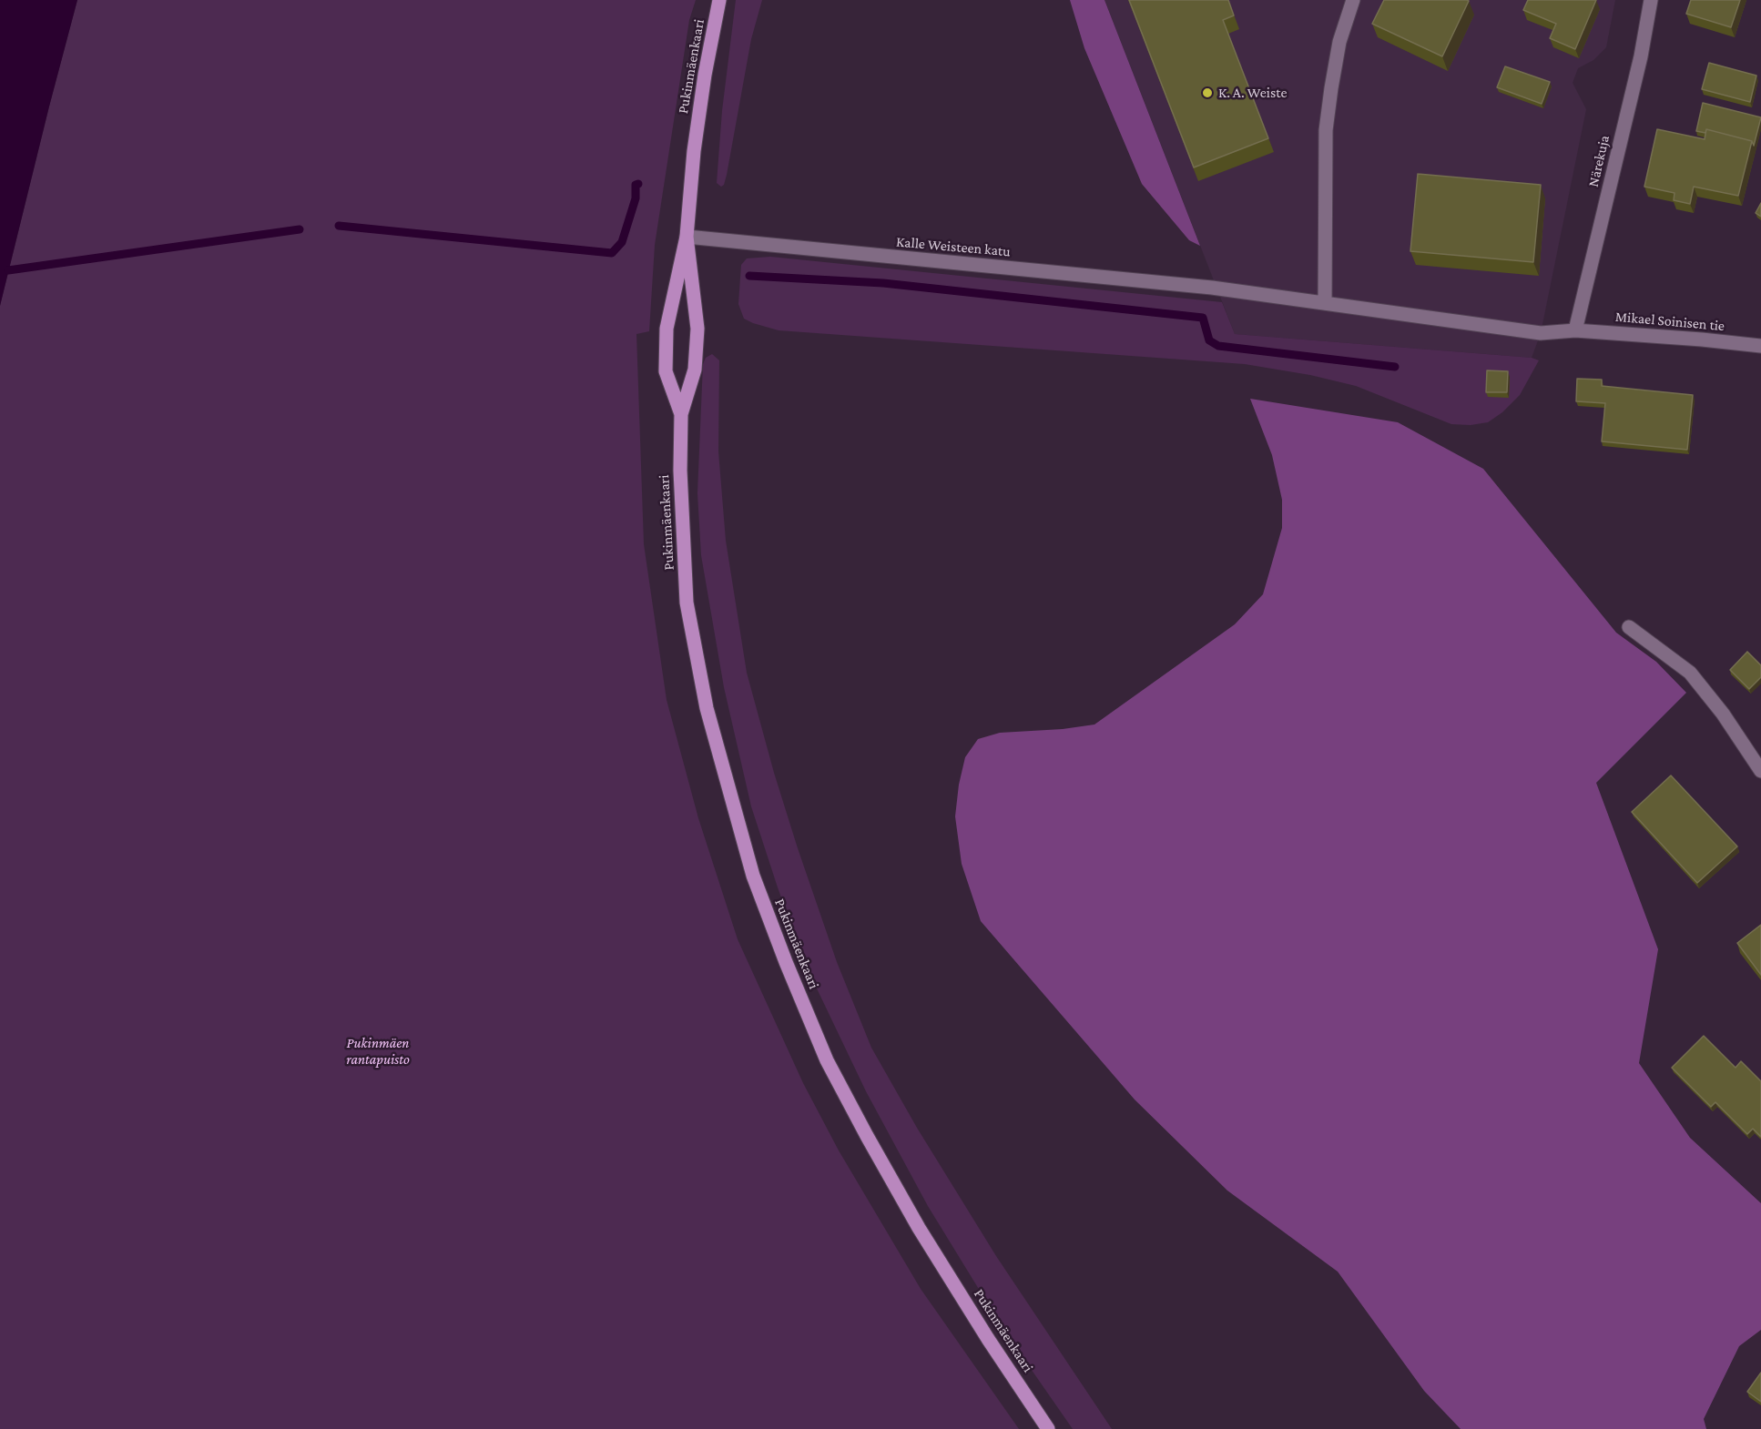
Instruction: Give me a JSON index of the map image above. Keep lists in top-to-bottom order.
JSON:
{
  "streets": {
    "main road": ["Pukinmäenkaari"],
    "street": ["Närekuja", "Kalle Weisteen katu", "Mikael Soinisen tie"]
  },
  "crossings": [
    ["Pukinmäenkaari", "Kalle Weisteen katu"],
    ["Närekuja", "Mikael Soinisen tie"],
    ["Kalle Weisteen katu", "Mikael Soinisen tie"]
  ],
  "parks": ["Pukinmäen rantapuisto"],
  "places": ["K. A. Weiste"]
}
